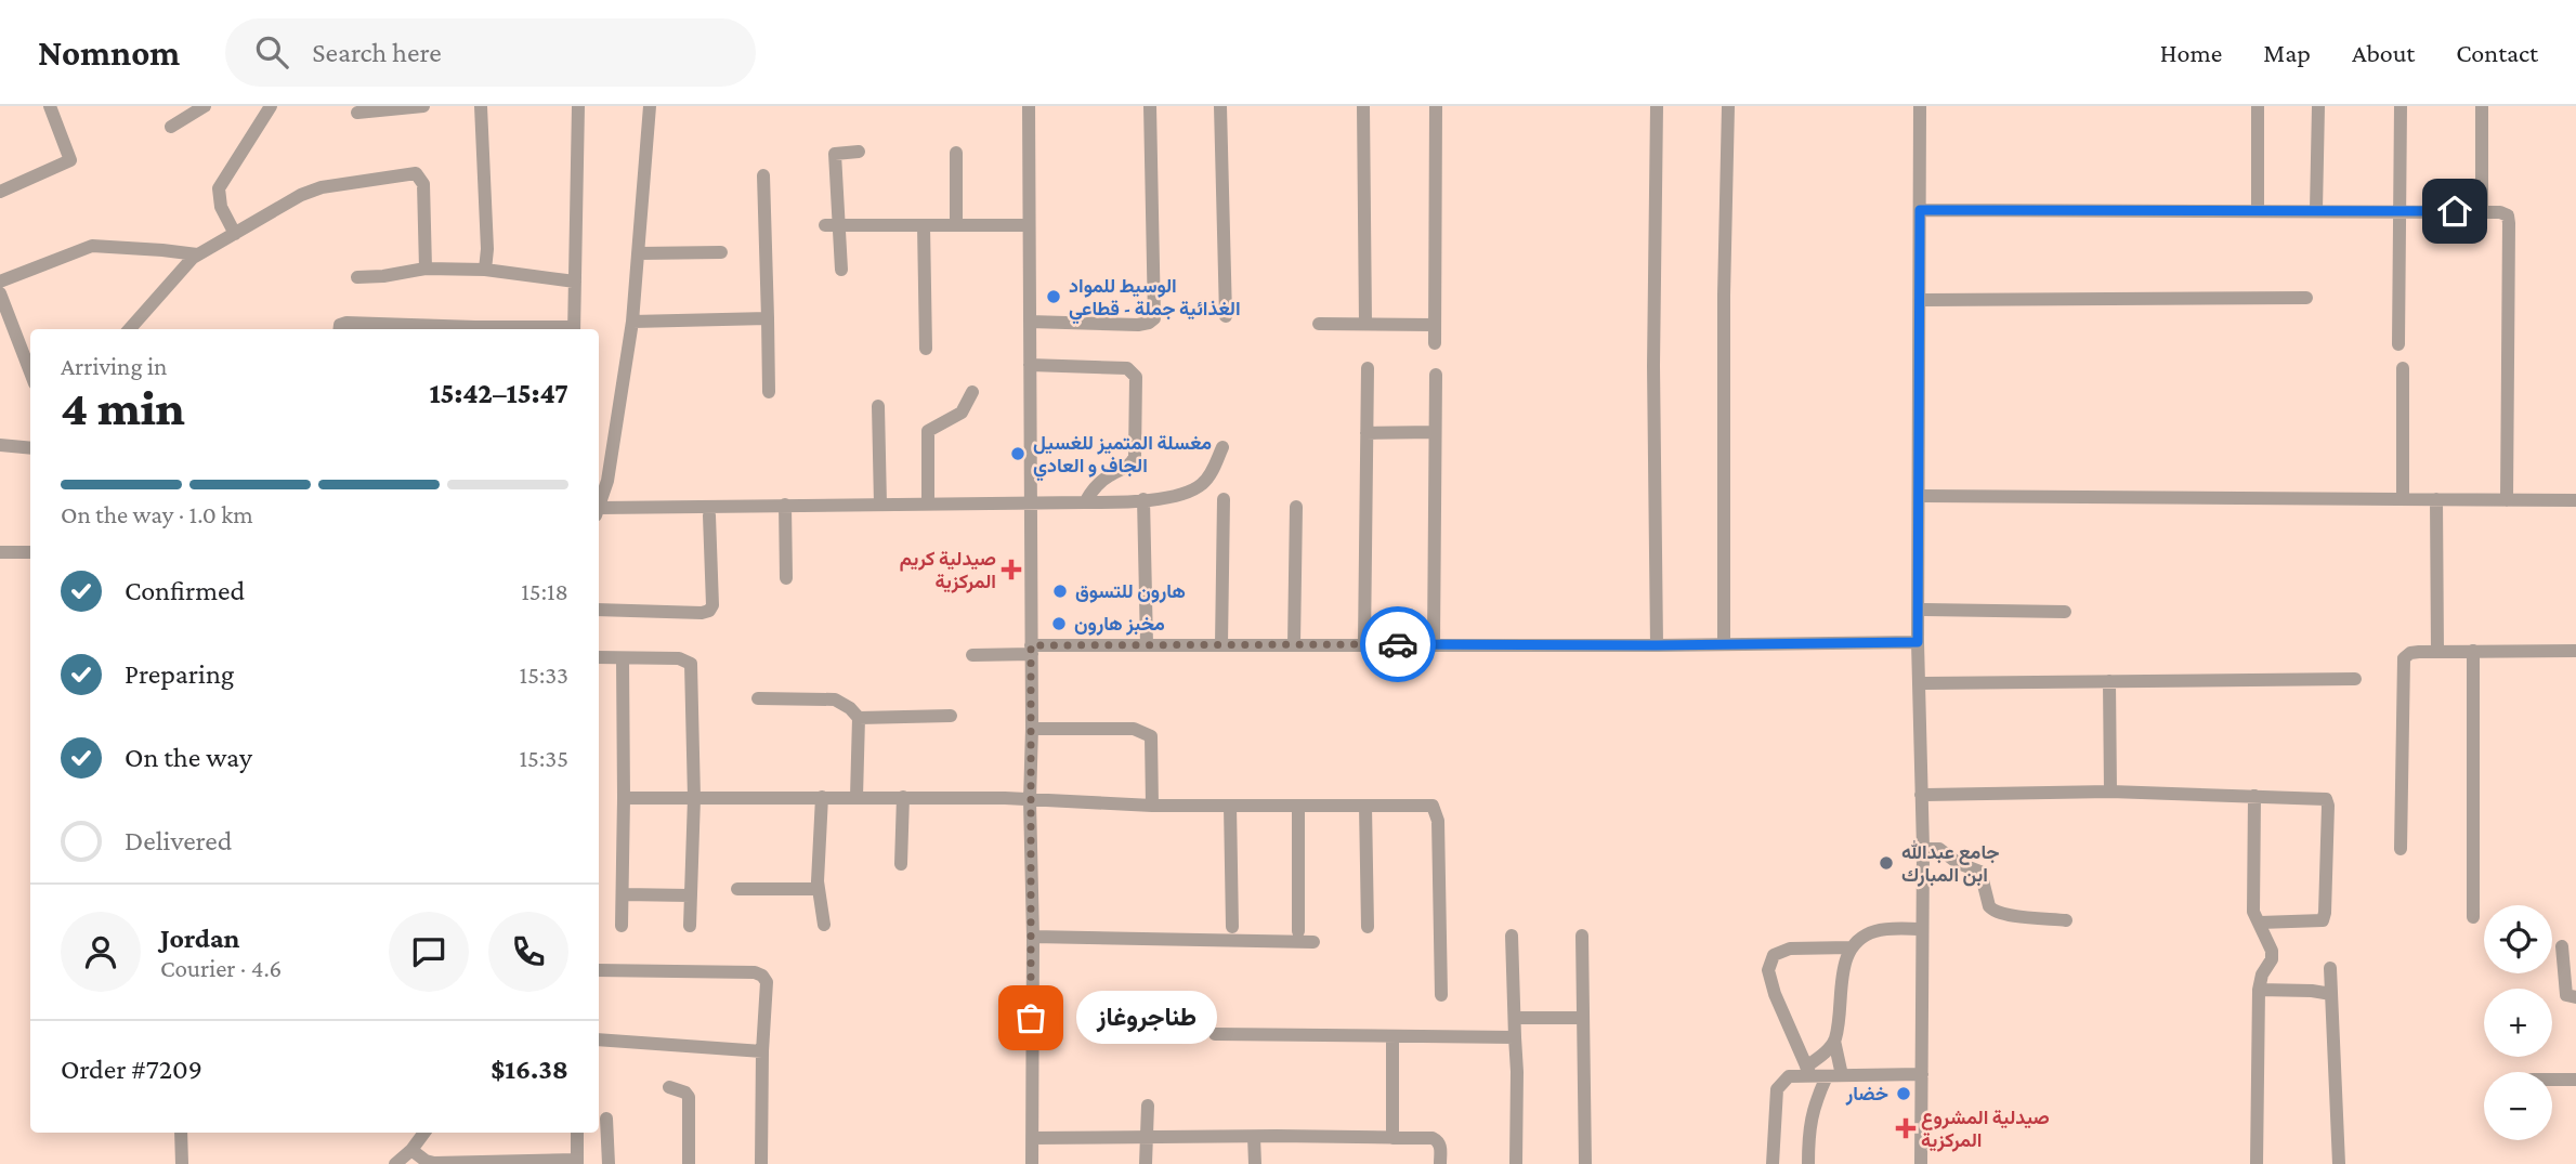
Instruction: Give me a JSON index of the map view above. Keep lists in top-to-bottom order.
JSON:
{
  "places": {
    "other": [
      "الوسيط للمواد الغذائية جملة - قطاعي",
      "مغسلة المتميز للغسيل الجاف و العادي",
      "هارون للتسوق",
      "مخبز هارون",
      "جامع عبدالله ابن المبارك",
      "طناجروغاز",
      "خضار"
    ],
    "health": ["صيدلية كريم المركزية", "صيدلية المشروع المركزية"]
  },
  "page": {
    "header": "Nomnom",
    "search": "Search here",
    "nav": [
      "Home",
      "Map",
      "About",
      "Contact"
    ],
    "heading": ["4 min", "Arriving in", "15:42–15:47"],
    "panel": [
      "Jordan",
      "Courier · 4.6",
      "Order #7209",
      "$16.38"
    ],
    "bar": "On the way · 1.0 km",
    "list": [
      ["Confirmed", "15:18"],
      ["Preparing", "15:33"],
      ["On the way", "15:35"],
      "Delivered"
    ],
    "map_buttons": ["+", "−"],
    "bubble": "طناجروغاز"
  }
}
